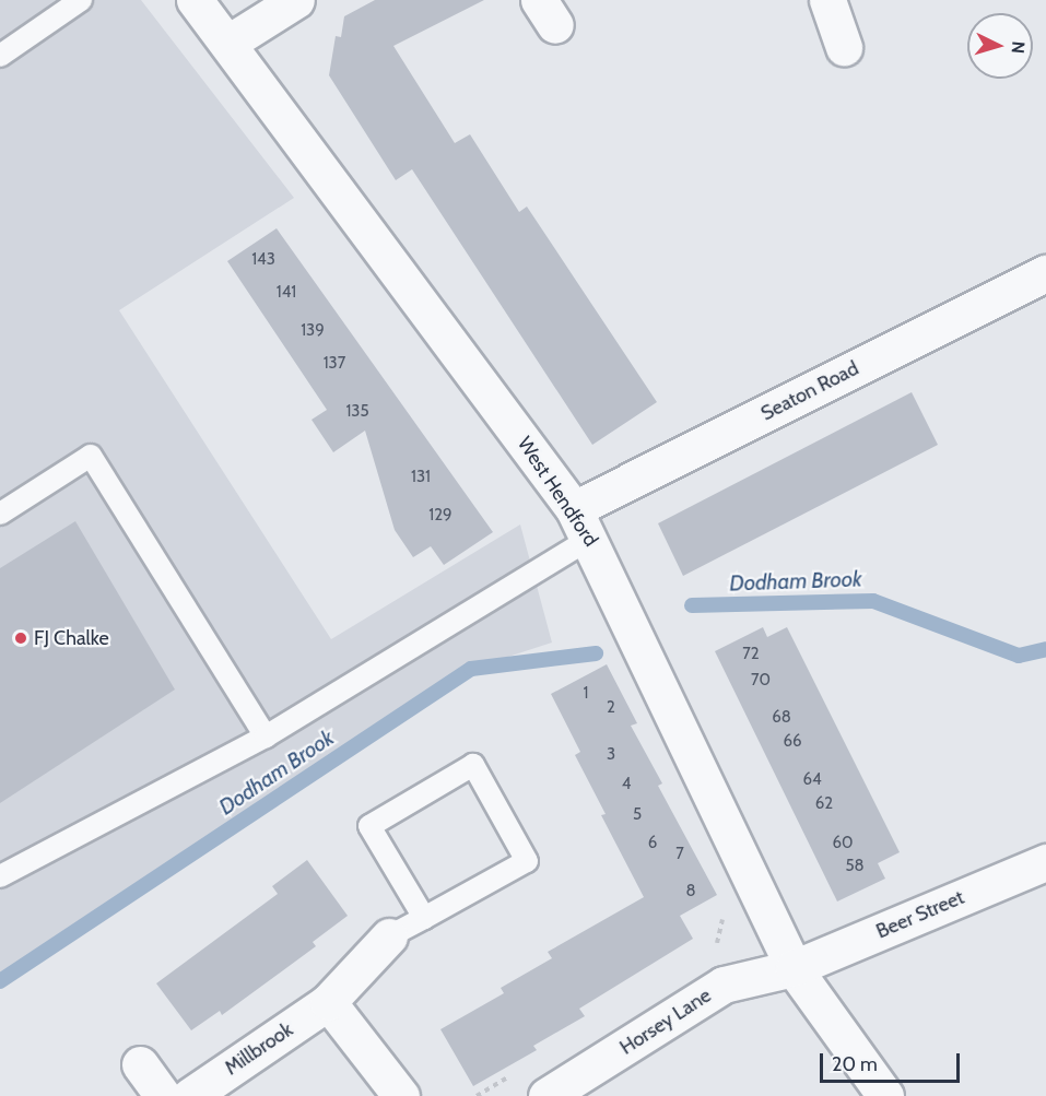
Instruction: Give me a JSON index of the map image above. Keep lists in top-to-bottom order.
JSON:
{
  "streets": {
    "street": [
      "Seaton Road",
      "West Hendford",
      "Beer Street",
      "Horsey Lane",
      "Millbrook"
    ]
  },
  "crossings": [
    ["Seaton Road", "West Hendford"],
    ["West Hendford", "Beer Street"],
    ["West Hendford", "Horsey Lane"],
    ["Beer Street", "Horsey Lane"]
  ],
  "water": ["Dodham Brook"],
  "places": ["FJ Chalke"],
  "house_numbers": [
    "143",
    "141",
    "139",
    "137",
    "135",
    "131",
    "129",
    "72",
    "70",
    "1",
    "2",
    "68",
    "66",
    "3",
    "64",
    "4",
    "62",
    "5",
    "6",
    "60",
    "7",
    "58",
    "8"
  ],
  "scale_bar": "20 m",
  "north": "right"
}
